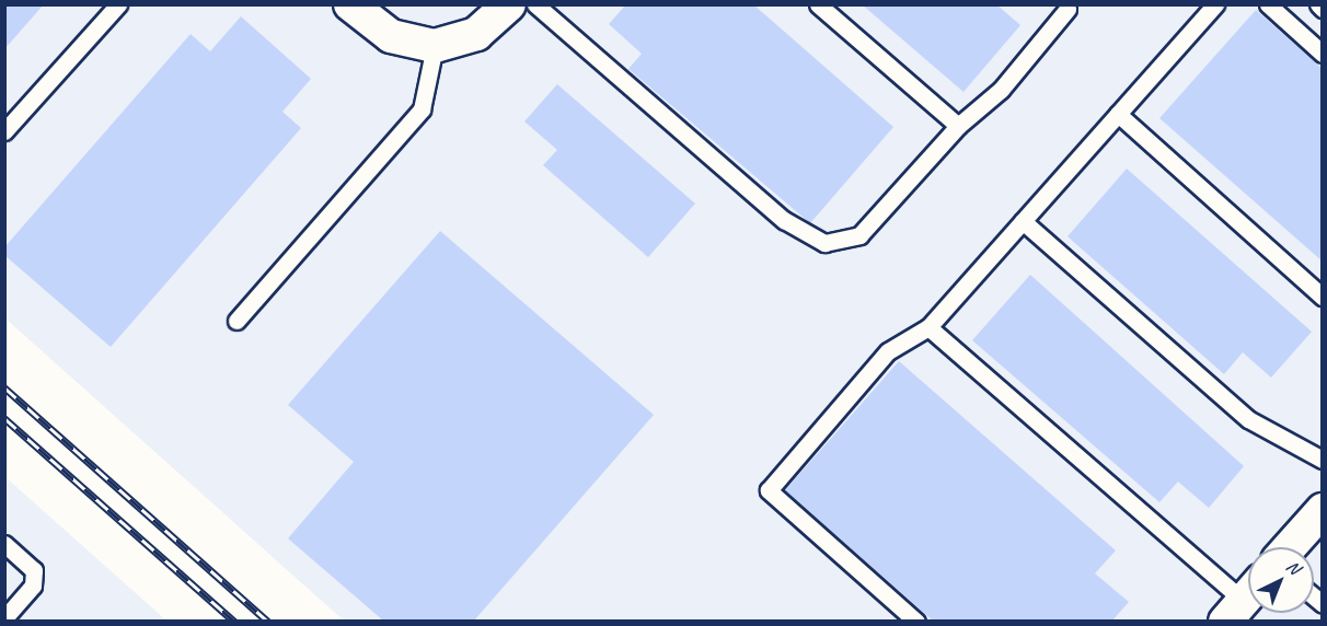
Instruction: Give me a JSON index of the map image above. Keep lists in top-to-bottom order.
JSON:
{
  "north": "top right"
}
